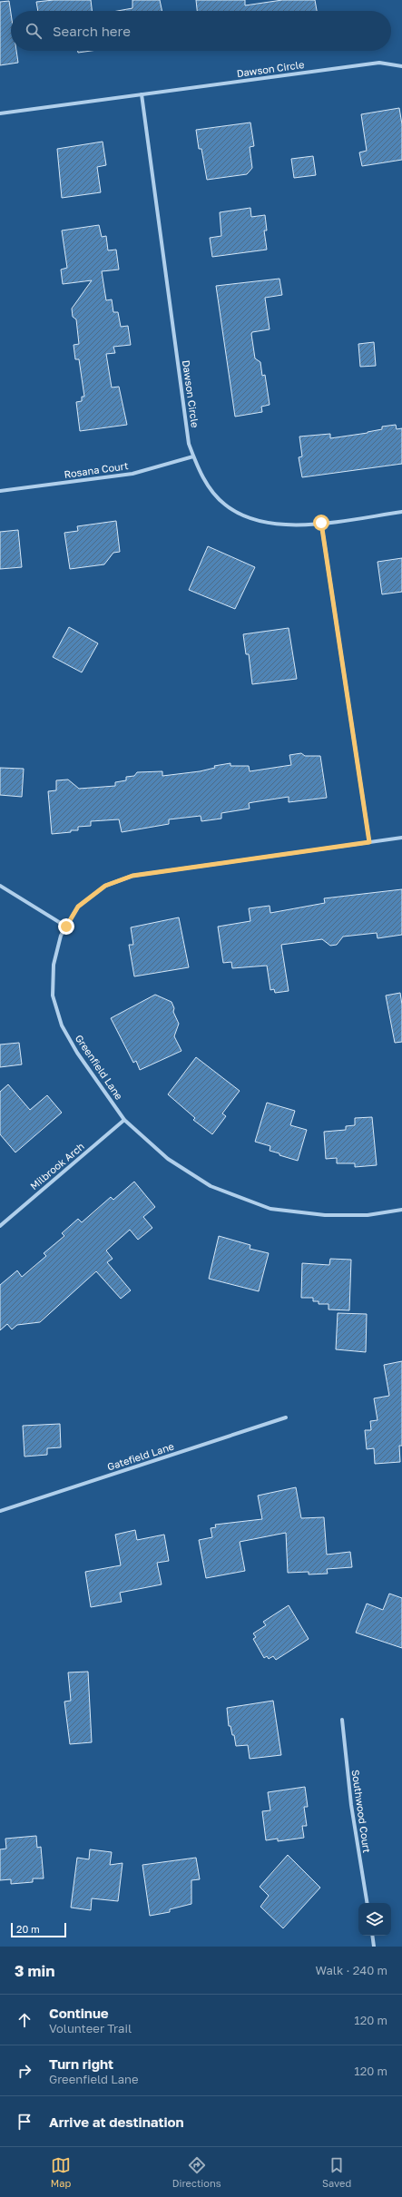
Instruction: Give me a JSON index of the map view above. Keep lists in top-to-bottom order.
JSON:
{
  "streets": {
    "street": [
      "Dawson Circle",
      "Rosana Court",
      "Greenfield Lane",
      "Milbrook Arch",
      "Gatefield Lane",
      "Southwood Court"
    ]
  },
  "crossings": [
    ["Dawson Circle", "Rosana Court"],
    ["Greenfield Lane", "Milbrook Arch"]
  ],
  "scale_bar": "20 m",
  "page": {
    "search": "Search here",
    "scale": "20 m",
    "heading": ["3 min", "Walk · 240 m"],
    "list": [
      ["Continue", "Volunteer Trail", "120 m"],
      ["Turn right", "Greenfield Lane", "120 m"],
      "Arrive at destination"
    ],
    "nav": ["Map", "Directions", "Saved"]
  }
}
